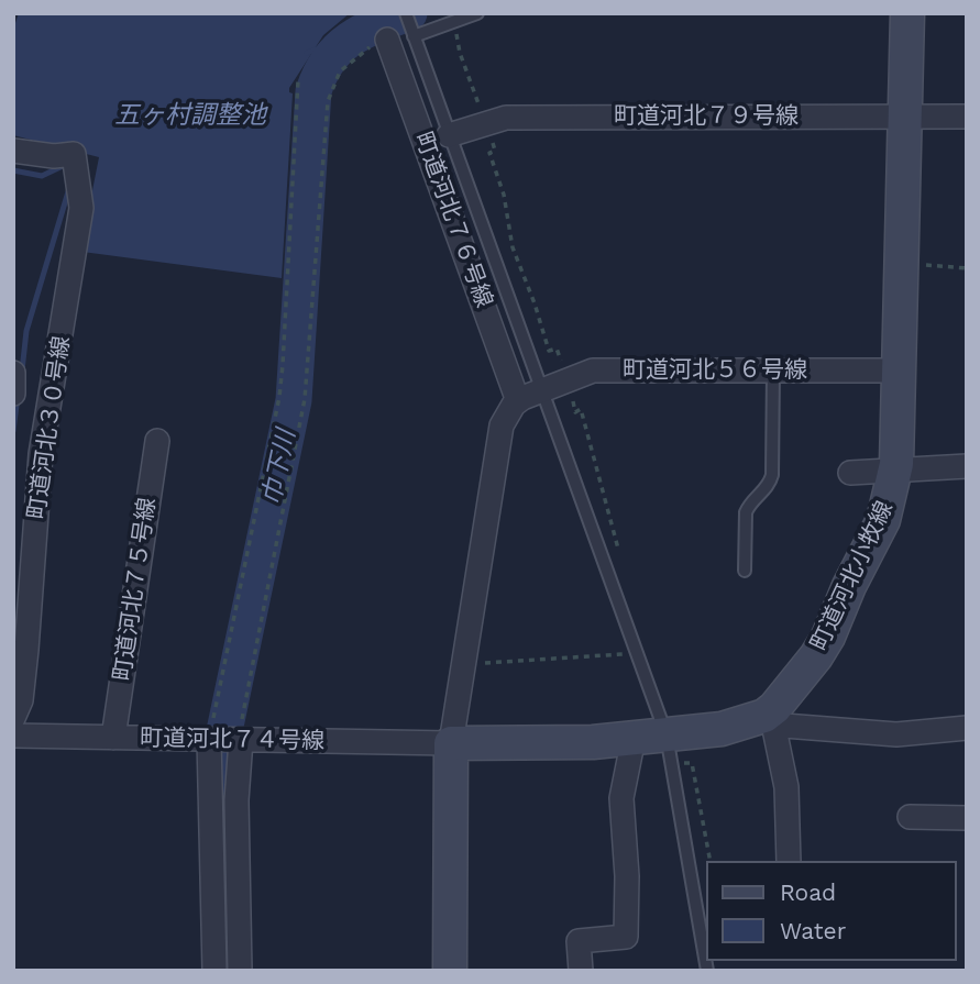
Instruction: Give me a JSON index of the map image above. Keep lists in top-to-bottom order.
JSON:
{
  "streets": {
    "street": [
      "町道河北７９号線",
      "町道河北７６号線",
      "町道河北５６号線",
      "町道河北３０号線",
      "町道河北小牧線",
      "町道河北７５号線",
      "町道河北７４号線"
    ]
  },
  "crossings": [
    ["町道河北７９号線", "町道河北小牧線"],
    ["町道河北７６号線", "町道河北５６号線"],
    ["町道河北５６号線", "町道河北小牧線"],
    ["町道河北小牧線", "町道河北７４号線"],
    ["町道河北７５号線", "町道河北７４号線"]
  ],
  "water": ["五ヶ村調整池", "巾下川"],
  "legend": ["Road", "Water"]
}
